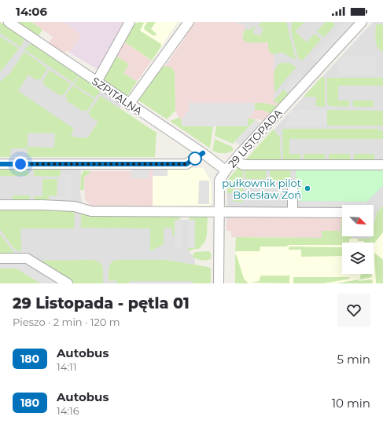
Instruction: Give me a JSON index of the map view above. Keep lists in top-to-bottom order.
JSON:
{
  "streets": {
    "street": ["SZPITALNA", "29 LISTOPADA"]
  },
  "crossings": [
    ["SZPITALNA", "29 LISTOPADA"]
  ],
  "places": ["pułkownik pilot Bolesław Zoń"],
  "lines": ["bus line 180"],
  "north": "bottom right",
  "page": {
    "status": "14:06",
    "heading": ["29 Listopada - pętla 01", "Pieszo · 2 min · 120 m"],
    "list": [
      {
        "mark": "180",
        "name": "Autobus",
        "note": "14:11",
        "value": "5 min"
      },
      {
        "mark": "180",
        "name": "Autobus",
        "note": "14:16",
        "value": "10 min"
      }
    ]
  }
}
